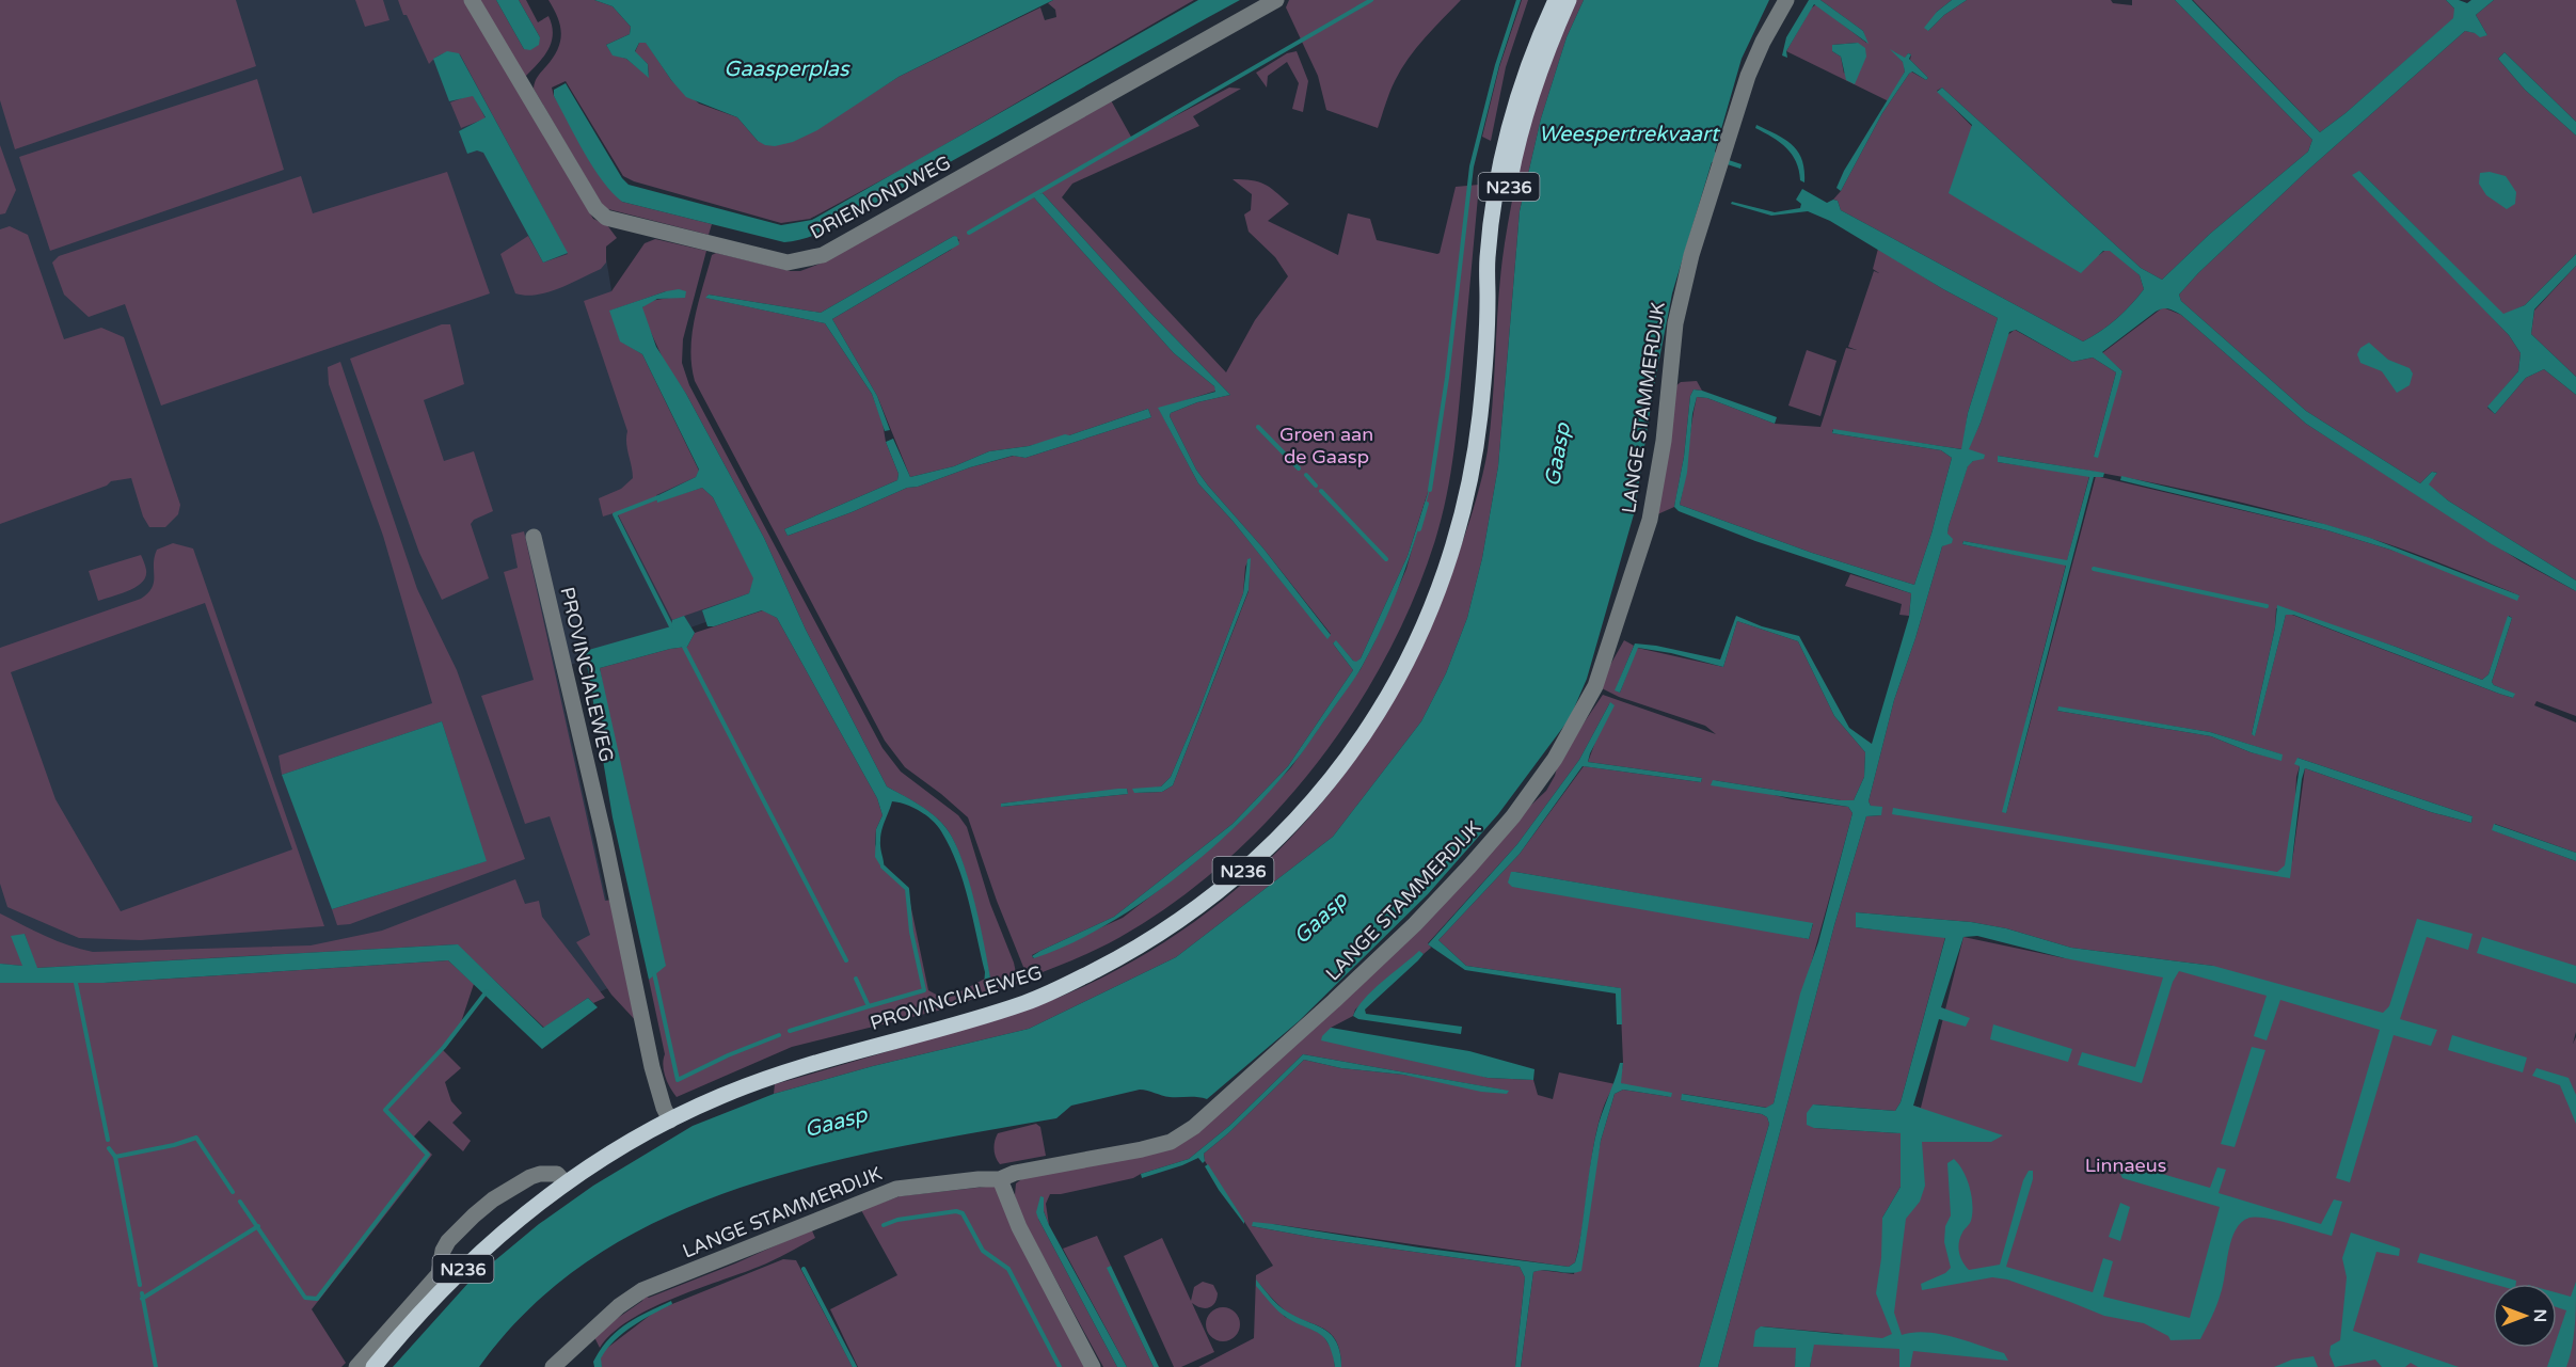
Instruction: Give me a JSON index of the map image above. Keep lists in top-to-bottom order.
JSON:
{
  "streets": {
    "main road": ["N236", "PROVINCIALEWEG"],
    "street": ["DRIEMONDWEG", "LANGE STAMMERDIJK"]
  },
  "water": ["Gaasperplas", "Weespertrekvaart", "Gaasp"],
  "parks": ["Groen aan de Gaasp", "Linnaeus"],
  "north": "right"
}
